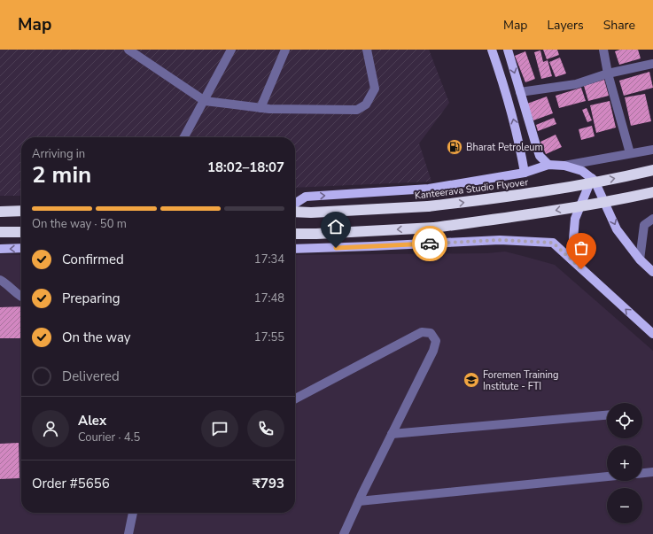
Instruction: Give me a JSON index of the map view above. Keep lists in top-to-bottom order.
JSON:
{
  "streets": {
    "highway": ["Kanteerava Studio Flyover"]
  },
  "places": {
    "fuel station": ["Bharat Petroleum"],
    "school or university": ["Foremen Training Institute - FTI"]
  },
  "page": {
    "header": "Map",
    "nav": ["Map", "Layers", "Share"],
    "heading": ["2 min", "Arriving in", "18:02–18:07"],
    "panel": [
      "Alex",
      "Courier · 4.5",
      "Order #5656",
      "₹793"
    ],
    "bar": "On the way · 50 m",
    "list": [
      ["Confirmed", "17:34"],
      ["Preparing", "17:48"],
      ["On the way", "17:55"],
      "Delivered"
    ],
    "map_buttons": ["+", "−"]
  }
}
